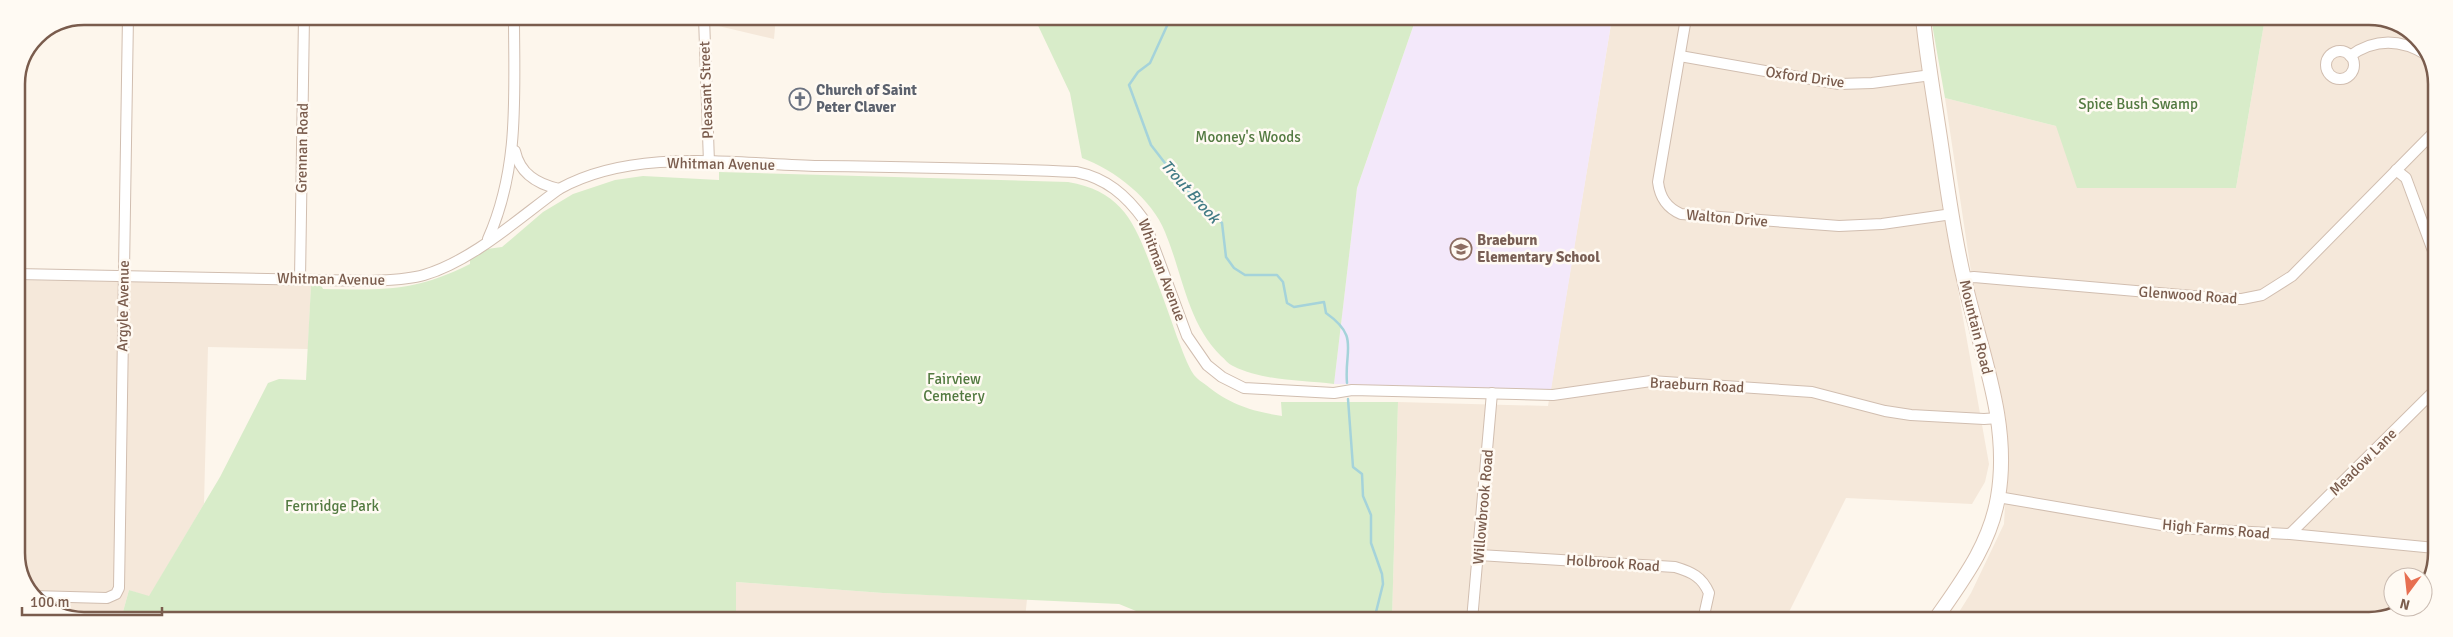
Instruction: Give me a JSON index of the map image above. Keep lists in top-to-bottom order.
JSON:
{
  "streets": {
    "main road": ["Mountain Road"],
    "street": [
      "Oxford Drive",
      "Pleasant Street",
      "Grennan Road",
      "Whitman Avenue",
      "Walton Drive",
      "Glenwood Road",
      "Argyle Avenue",
      "Braeburn Road",
      "Meadow Lane",
      "Willowbrook Road",
      "High Farms Road",
      "Holbrook Road"
    ]
  },
  "crossings": [
    ["Oxford Drive", "Walton Drive"],
    ["Oxford Drive", "Mountain Road"],
    ["Pleasant Street", "Whitman Avenue"],
    ["Grennan Road", "Whitman Avenue"],
    ["Whitman Avenue", "Argyle Avenue"],
    ["Whitman Avenue", "Braeburn Road"],
    ["Walton Drive", "Mountain Road"],
    ["Glenwood Road", "Mountain Road"],
    ["Mountain Road", "Braeburn Road"],
    ["Mountain Road", "High Farms Road"],
    ["Braeburn Road", "Willowbrook Road"],
    ["Meadow Lane", "High Farms Road"],
    ["Willowbrook Road", "Holbrook Road"]
  ],
  "water": ["Trout Brook"],
  "parks": [
    "Spice Bush Swamp",
    "Mooney's Woods",
    "Fairview Cemetery",
    "Fernridge Park"
  ],
  "places": {
    "church": ["Church of Saint Peter Claver"],
    "school or university": ["Braeburn Elementary School"]
  },
  "scale_bar": "100 m",
  "north": "bottom"
}
